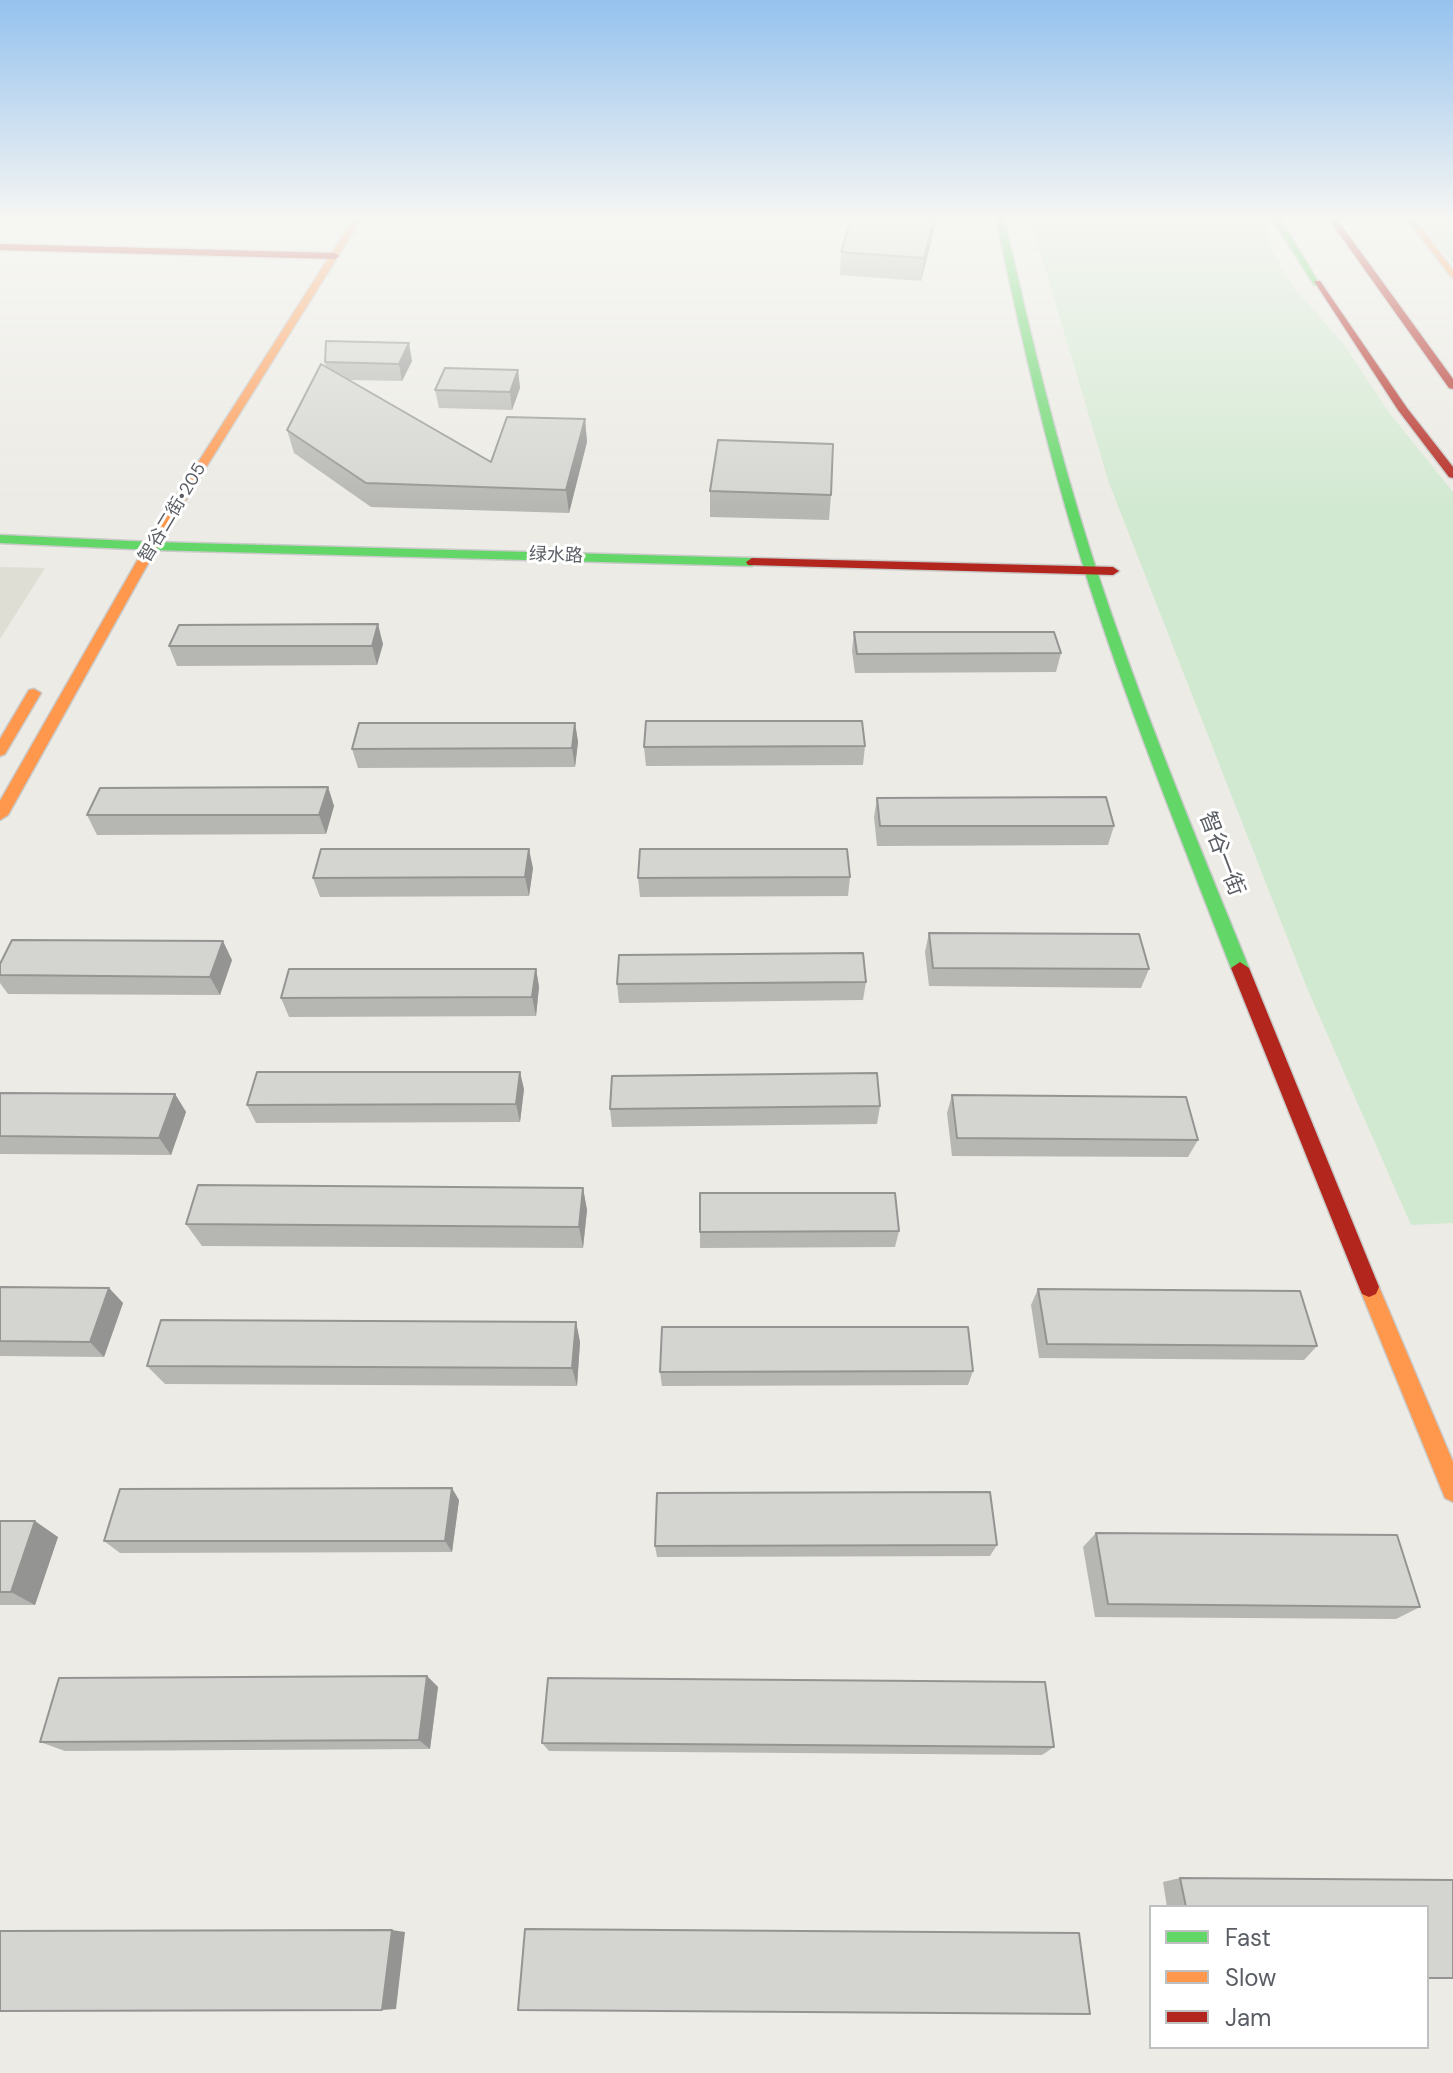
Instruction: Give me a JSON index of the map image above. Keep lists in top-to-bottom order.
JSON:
{
  "streets": {
    "main road": ["智谷二街•205", "绿水路", "智谷一街"]
  },
  "crossings": [
    ["智谷二街•205", "绿水路"],
    ["绿水路", "智谷一街"]
  ],
  "legend": ["Fast", "Slow", "Jam"]
}
